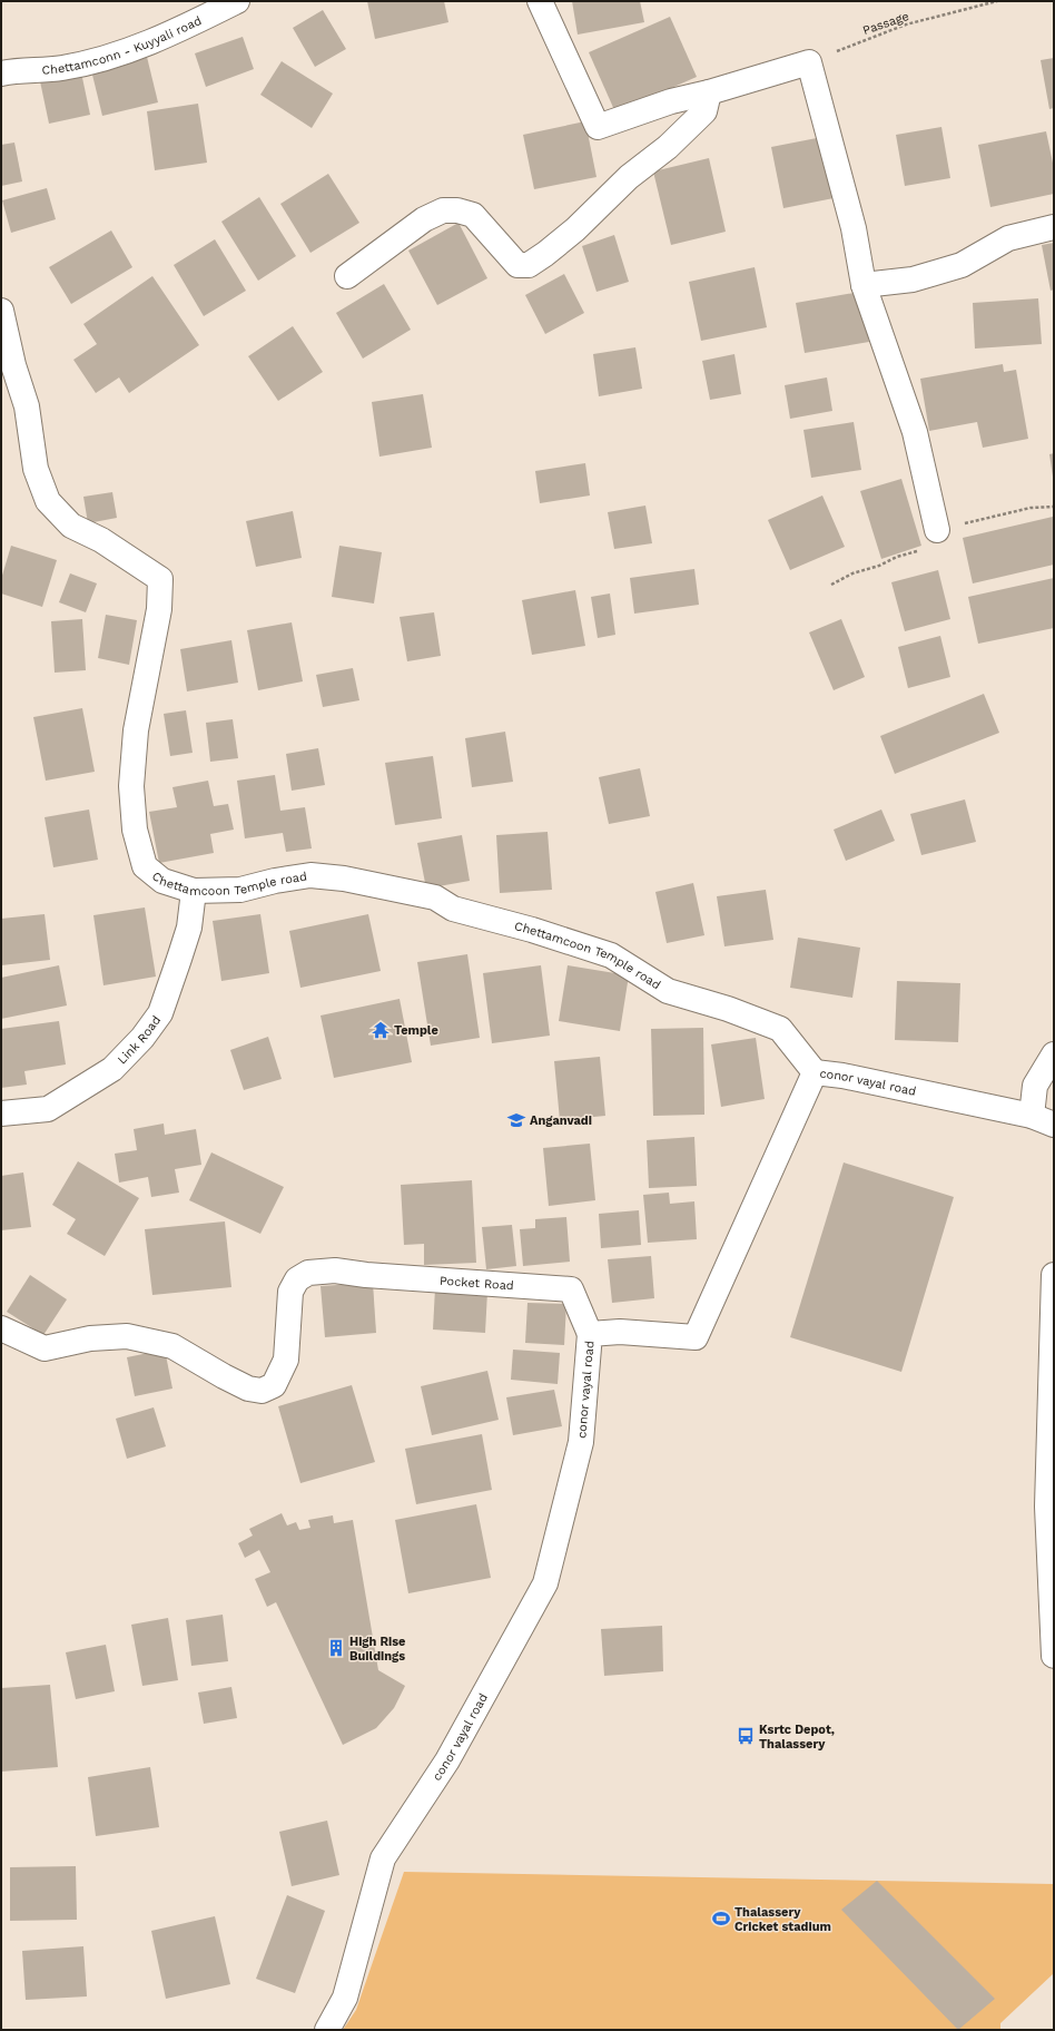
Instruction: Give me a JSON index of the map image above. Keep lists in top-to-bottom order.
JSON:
{
  "streets": {
    "street": [
      "Chettamconn - Kuyyali road",
      "Chettamcoon Temple road",
      "Link Road",
      "conor vayal road",
      "Pocket Road"
    ],
    "path": ["Passage"]
  },
  "crossings": [
    ["Chettamcoon Temple road", "Link Road"],
    ["Chettamcoon Temple road", "conor vayal road"],
    ["conor vayal road", "Pocket Road"]
  ],
  "places": {
    "temple": ["Temple"],
    "school or university": ["Anganvadi"],
    "building": ["High Rise Buildings"],
    "bus stop": ["Ksrtc Depot, Thalassery"],
    "sports": ["Thalassery Cricket stadium"]
  }
}
